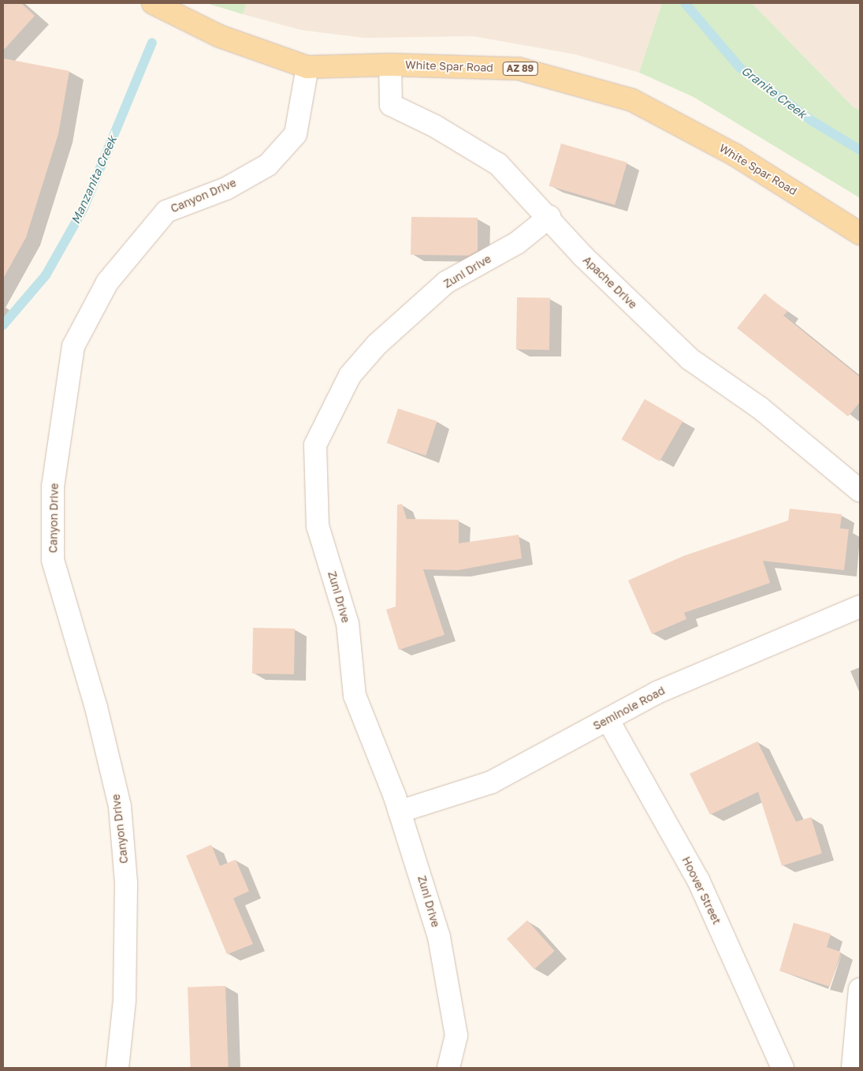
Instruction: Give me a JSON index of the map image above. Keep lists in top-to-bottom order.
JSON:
{
  "streets": {
    "main road": ["White Spar Road", "AZ 89"],
    "street": [
      "Canyon Drive",
      "Zuni Drive",
      "Apache Drive",
      "Seminole Road",
      "Hoover Street"
    ]
  },
  "crossings": [
    ["White Spar Road", "Canyon Drive"],
    ["White Spar Road", "Apache Drive"],
    ["Zuni Drive", "Apache Drive"],
    ["Zuni Drive", "Seminole Road"],
    ["Seminole Road", "Hoover Street"]
  ],
  "water": ["Granite Creek", "Manzanita Creek"]
}
